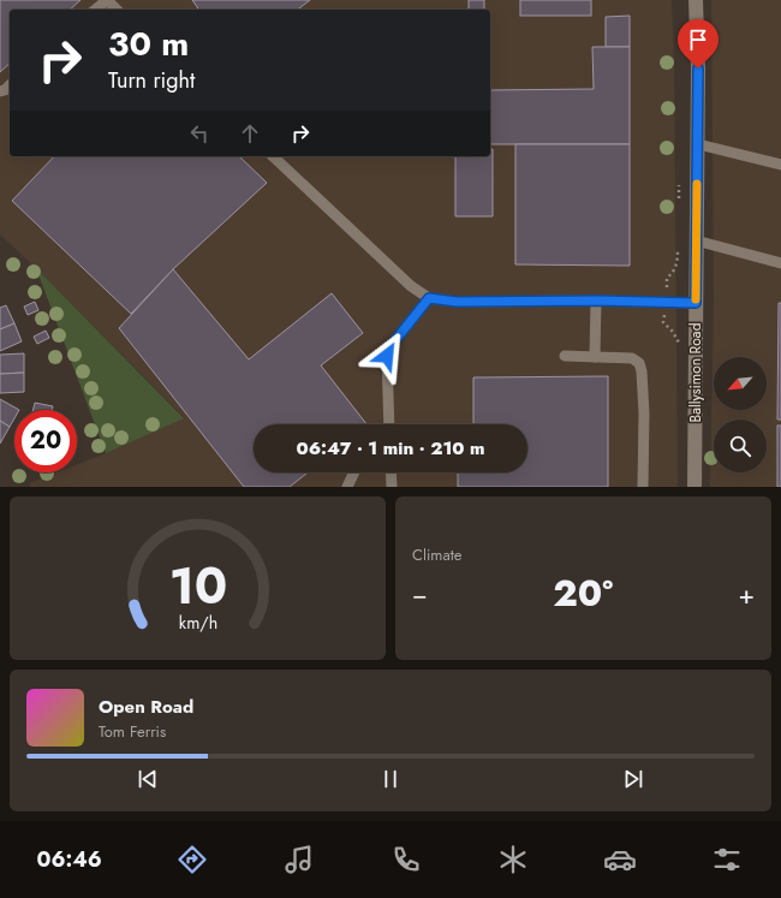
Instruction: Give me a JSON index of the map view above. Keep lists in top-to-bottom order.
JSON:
{
  "streets": {
    "main road": ["Ballysimon Road"]
  },
  "north": "bottom left",
  "page": {
    "turn": ["30 m", "Turn right"],
    "limit": "20",
    "trip": "06:47 · 1 min · 210 m",
    "tile": "Climate",
    "heat": ["−", "20°", "+"],
    "song": ["Open Road", "Tom Ferris"],
    "tabs": "06:46",
    "gauge": ["10", "km/h"]
  }
}
